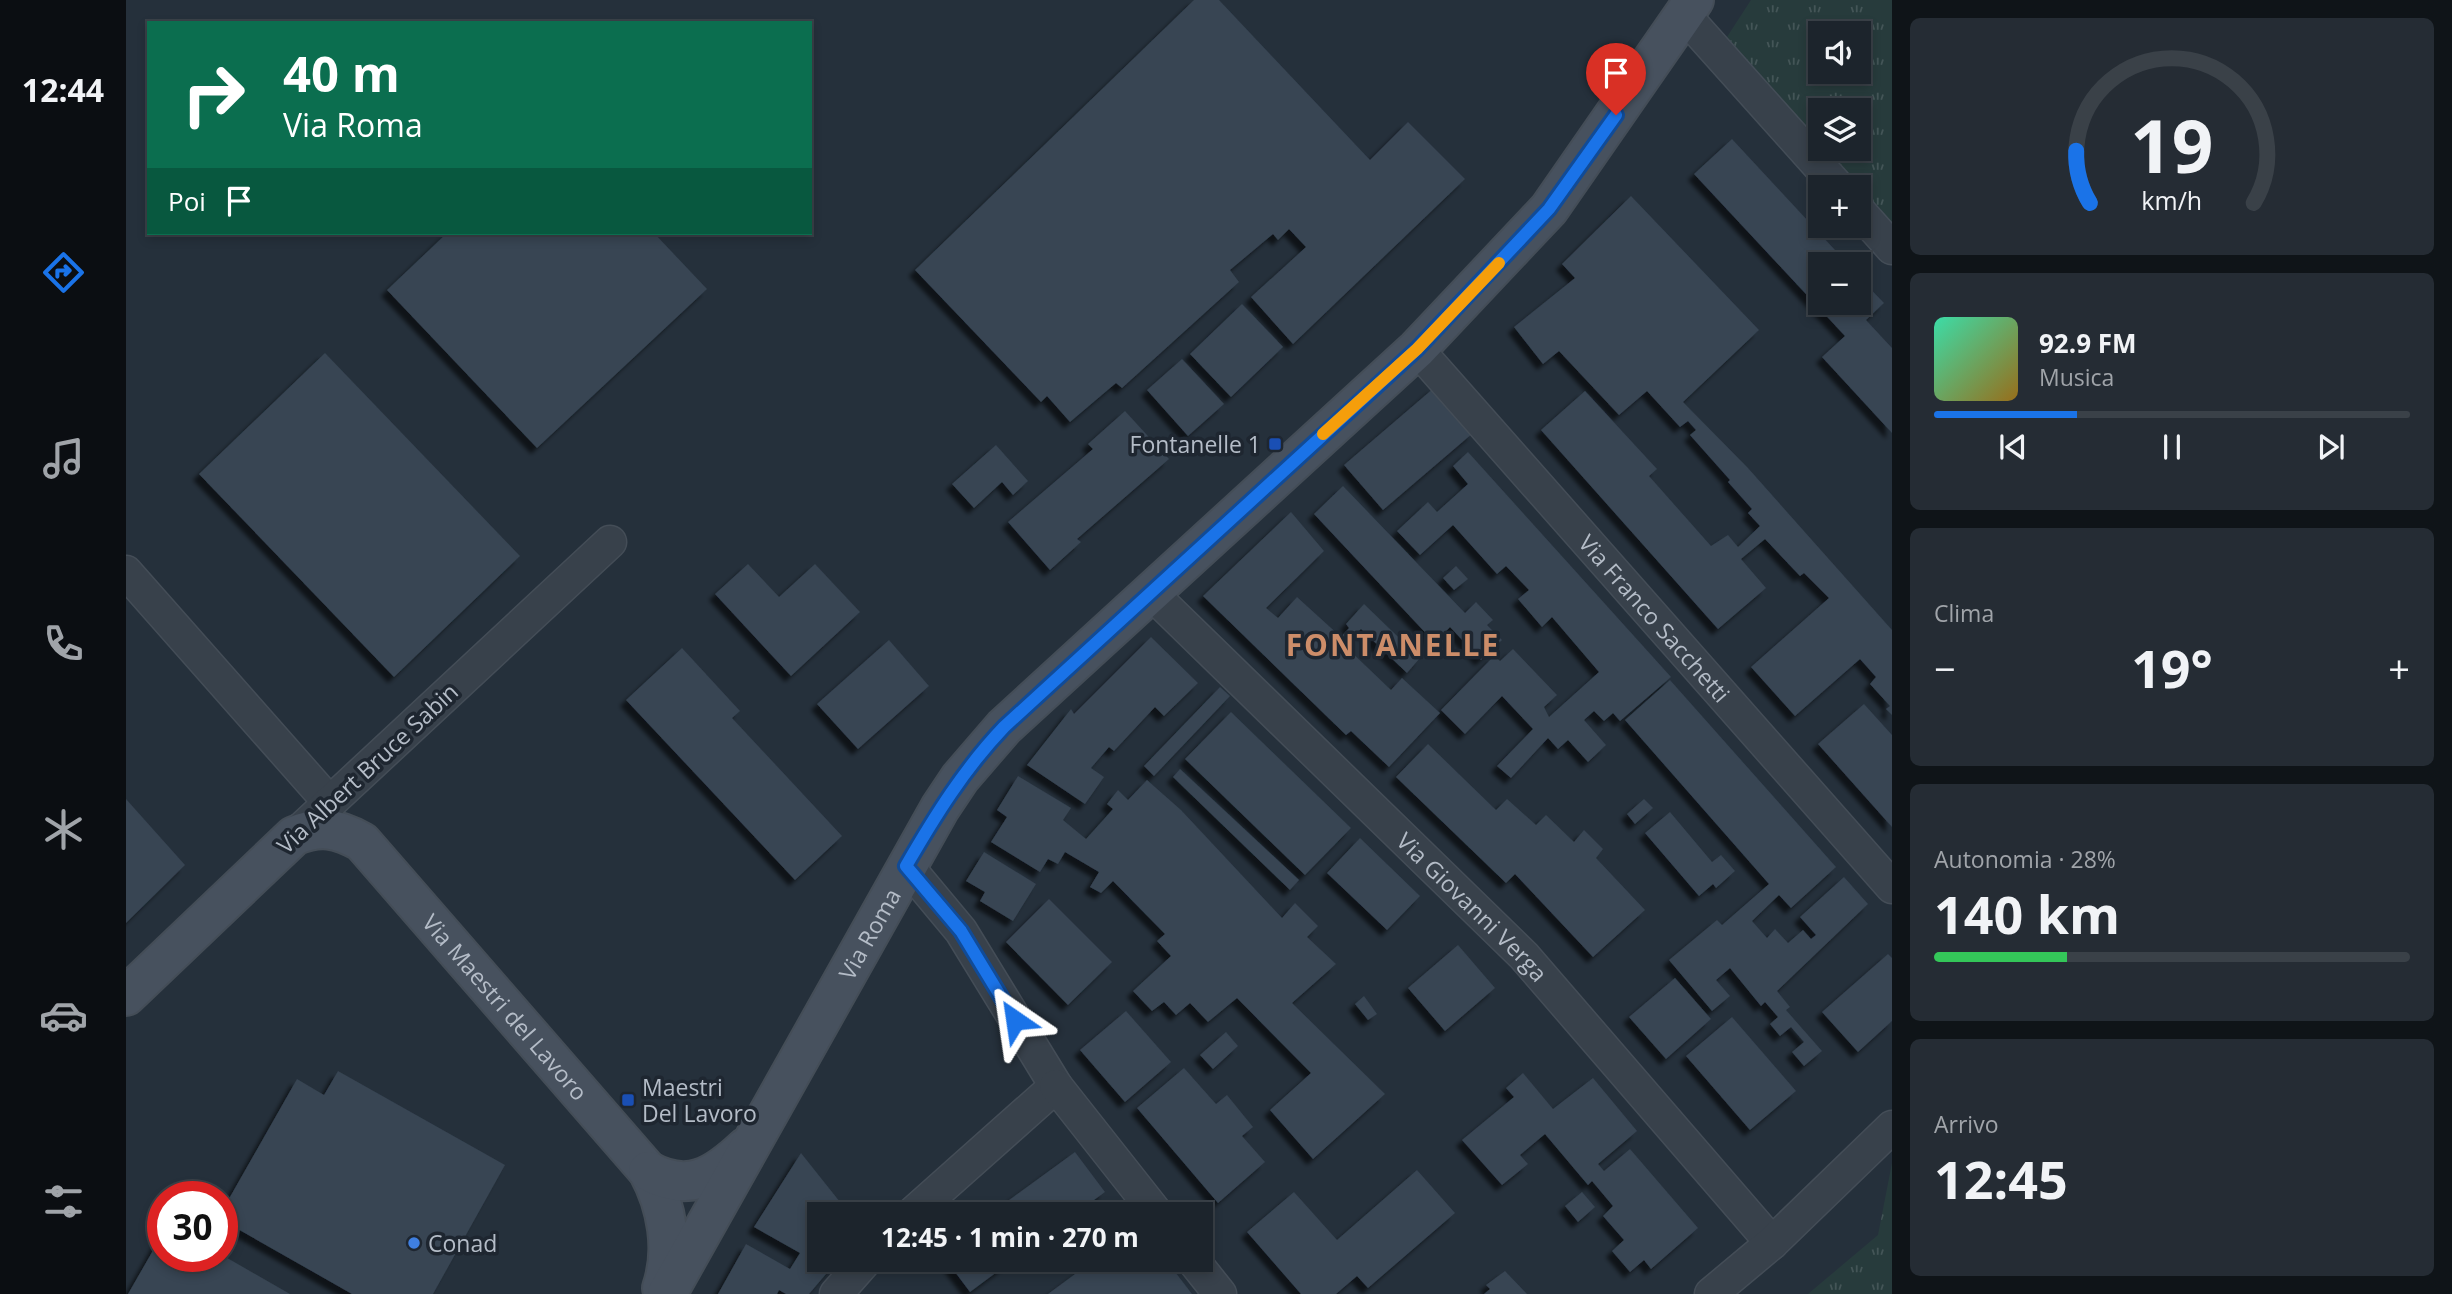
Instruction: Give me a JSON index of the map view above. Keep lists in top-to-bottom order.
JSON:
{
  "streets": {
    "main road": ["Via Albert Bruce Sabin", "Via Roma", "Via Maestri del Lavoro"],
    "street": ["Via Franco Sacchetti", "Via Giovanni Verga"]
  },
  "crossings": [
    ["Via Franco Sacchetti", "Via Roma"],
    ["Via Albert Bruce Sabin", "Via Maestri del Lavoro"],
    ["Via Giovanni Verga", "Via Roma"]
  ],
  "districts": ["FONTANELLE"],
  "places": {
    "transit": ["Fontanelle 1", "Maestri Del Lavoro"],
    "other": ["Conad"]
  },
  "page": {
    "tabs": "12:44",
    "map_buttons": ["+", "−"],
    "turn": ["40 m", "Via Roma"],
    "then": "Poi",
    "song": ["92.9 FM", "Musica"],
    "tile": [
      "Clima",
      ["Autonomia · 28%", "140 km"],
      ["Arrivo", "12:45"]
    ],
    "heat": ["−", "19°", "+"],
    "limit": "30",
    "trip": "12:45 · 1 min · 270 m",
    "gauge": ["19", "km/h"]
  }
}
